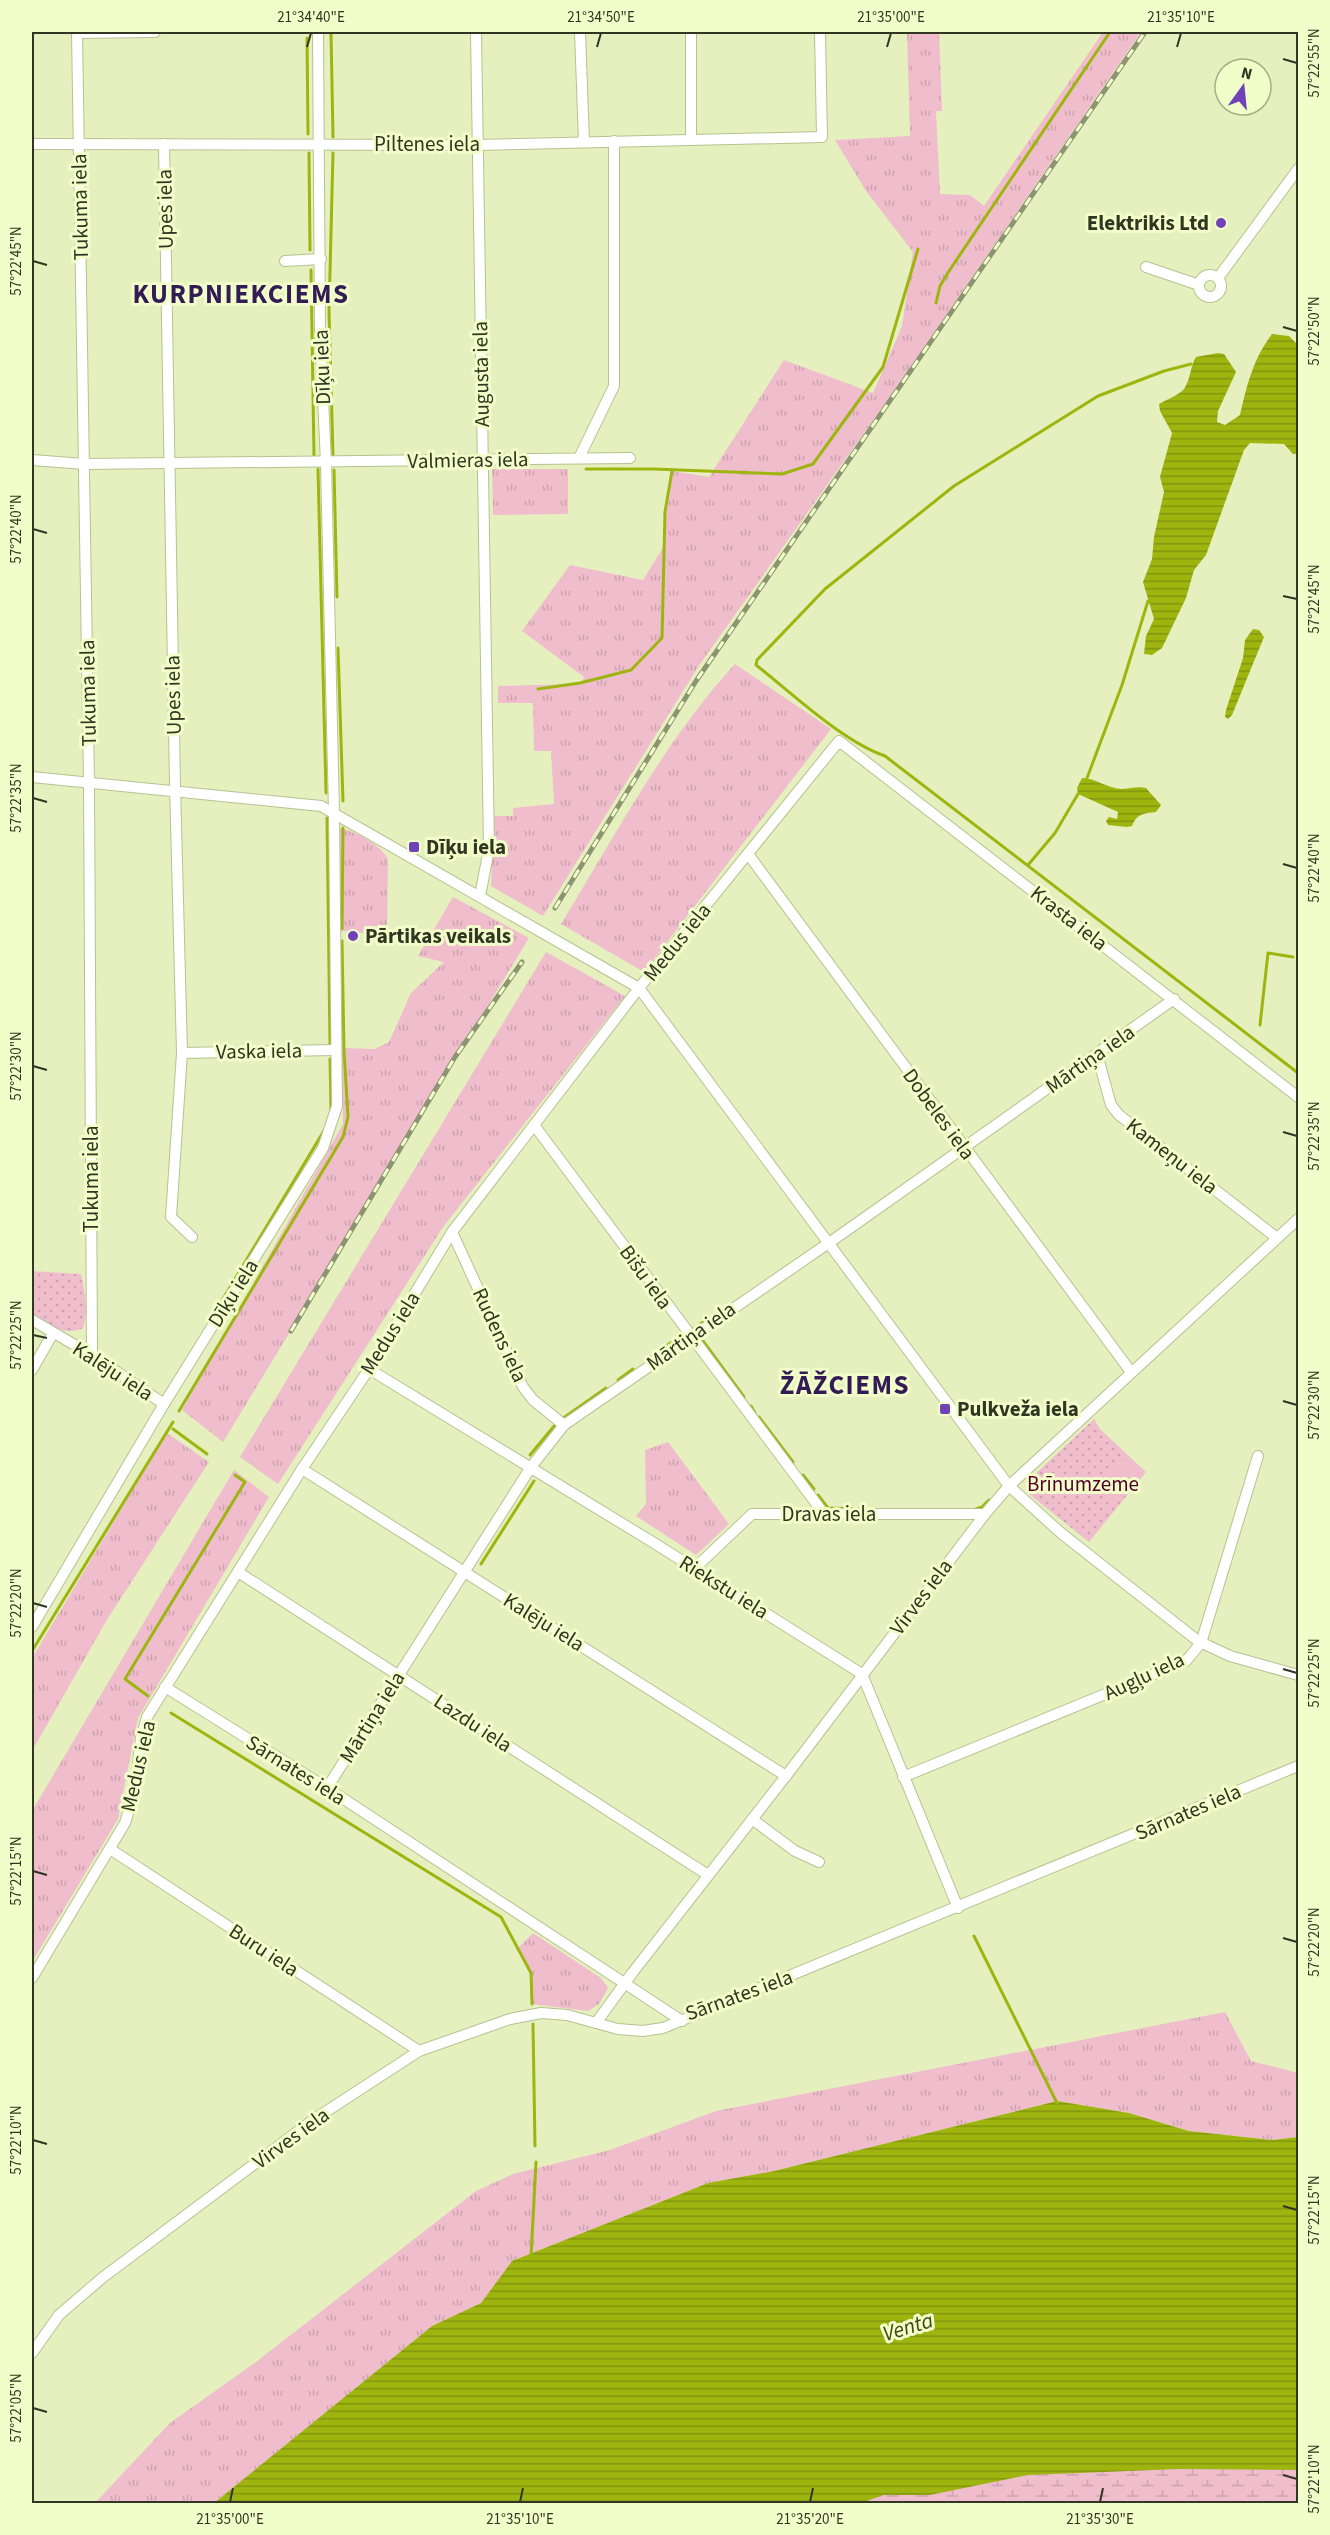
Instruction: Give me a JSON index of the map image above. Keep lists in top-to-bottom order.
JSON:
{
  "streets": {
    "street": [
      "Piltenes iela",
      "Tukuma iela",
      "Upes iela",
      "Dīķu iela",
      "Augusta iela",
      "Valmieras iela",
      "Krasta iela",
      "Medus iela",
      "Vaska iela",
      "Mārtiņa iela",
      "Dobeles iela",
      "Kameņu iela",
      "Bišu iela",
      "Rudens iela",
      "Kalēju iela",
      "Dravas iela",
      "Riekstu iela",
      "Virves iela",
      "Augļu iela",
      "Lazdu iela",
      "Sārnates iela",
      "Buru iela"
    ]
  },
  "crossings": [
    ["Piltenes iela", "Tukuma iela"],
    ["Piltenes iela", "Upes iela"],
    ["Piltenes iela", "Dīķu iela"],
    ["Piltenes iela", "Augusta iela"],
    ["Tukuma iela", "Valmieras iela"],
    ["Tukuma iela", "Kalēju iela"],
    ["Upes iela", "Valmieras iela"],
    ["Upes iela", "Vaska iela"],
    ["Dīķu iela", "Valmieras iela"],
    ["Dīķu iela", "Vaska iela"],
    ["Dīķu iela", "Kalēju iela"],
    ["Augusta iela", "Valmieras iela"],
    ["Krasta iela", "Medus iela"],
    ["Krasta iela", "Mārtiņa iela"],
    ["Medus iela", "Dobeles iela"],
    ["Medus iela", "Bišu iela"],
    ["Medus iela", "Rudens iela"],
    ["Medus iela", "Kalēju iela"],
    ["Medus iela", "Riekstu iela"],
    ["Medus iela", "Lazdu iela"],
    ["Medus iela", "Sārnates iela"],
    ["Medus iela", "Buru iela"],
    ["Mārtiņa iela", "Dobeles iela"],
    ["Mārtiņa iela", "Kameņu iela"],
    ["Mārtiņa iela", "Bišu iela"],
    ["Mārtiņa iela", "Rudens iela"],
    ["Mārtiņa iela", "Kalēju iela"],
    ["Mārtiņa iela", "Riekstu iela"],
    ["Mārtiņa iela", "Lazdu iela"],
    ["Mārtiņa iela", "Sārnates iela"],
    ["Dobeles iela", "Virves iela"],
    ["Kameņu iela", "Virves iela"],
    ["Bišu iela", "Dravas iela"],
    ["Kalēju iela", "Virves iela"],
    ["Dravas iela", "Riekstu iela"],
    ["Dravas iela", "Virves iela"],
    ["Riekstu iela", "Virves iela"],
    ["Virves iela", "Lazdu iela"],
    ["Virves iela", "Sārnates iela"],
    ["Virves iela", "Buru iela"]
  ],
  "districts": ["KURPNIEKCIEMS", "ŽĀŽCIEMS"],
  "water": ["Venta"],
  "parks": ["Brīnumzeme"],
  "places": {
    "other": ["Elektrikis Ltd", "Pārtikas veikals"],
    "transit": ["Dīķu iela", "Pulkveža iela"]
  },
  "north": "top",
  "coordinates": [
    "21°34'40\"E",
    "21°34'50\"E",
    "21°35'00\"E",
    "21°35'10\"E",
    "57°22'55\"N",
    "57°22'45\"N",
    "57°22'50\"N",
    "57°22'40\"N",
    "57°22'35\"N",
    "57°22'30\"N",
    "57°22'25\"N",
    "57°22'20\"N",
    "57°22'15\"N",
    "57°22'10\"N",
    "57°22'05\"N",
    "21°35'20\"E",
    "21°35'30\"E"
  ]
}
